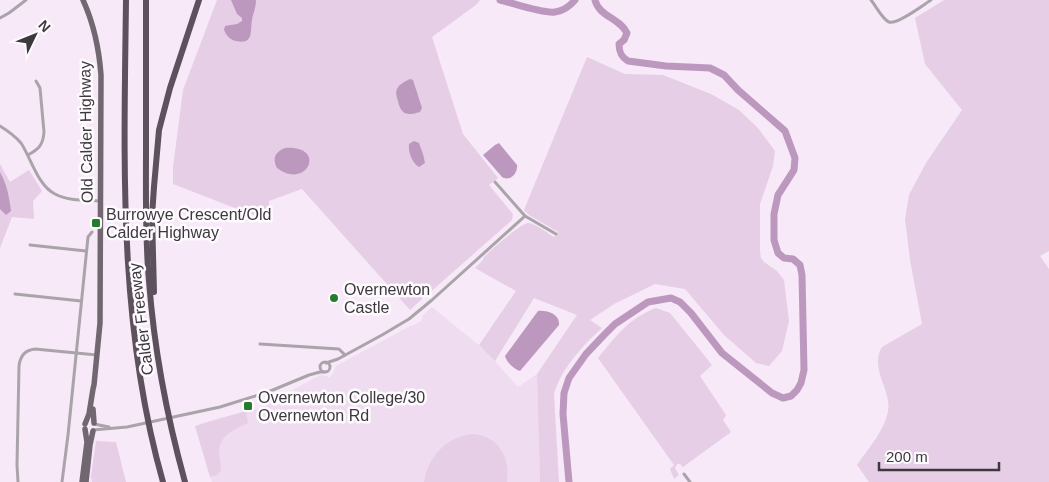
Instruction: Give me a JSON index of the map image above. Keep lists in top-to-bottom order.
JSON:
{
  "streets": {
    "highway": ["Calder Freeway"],
    "main road": ["Old Calder Highway"]
  },
  "places": {
    "transit": ["Burrowye Crescent/Old Calder Highway", "Overnewton College/30 Overnewton Rd"],
    "other": ["Overnewton Castle"]
  },
  "scale_bar": "200 m",
  "north": "top right"
}
